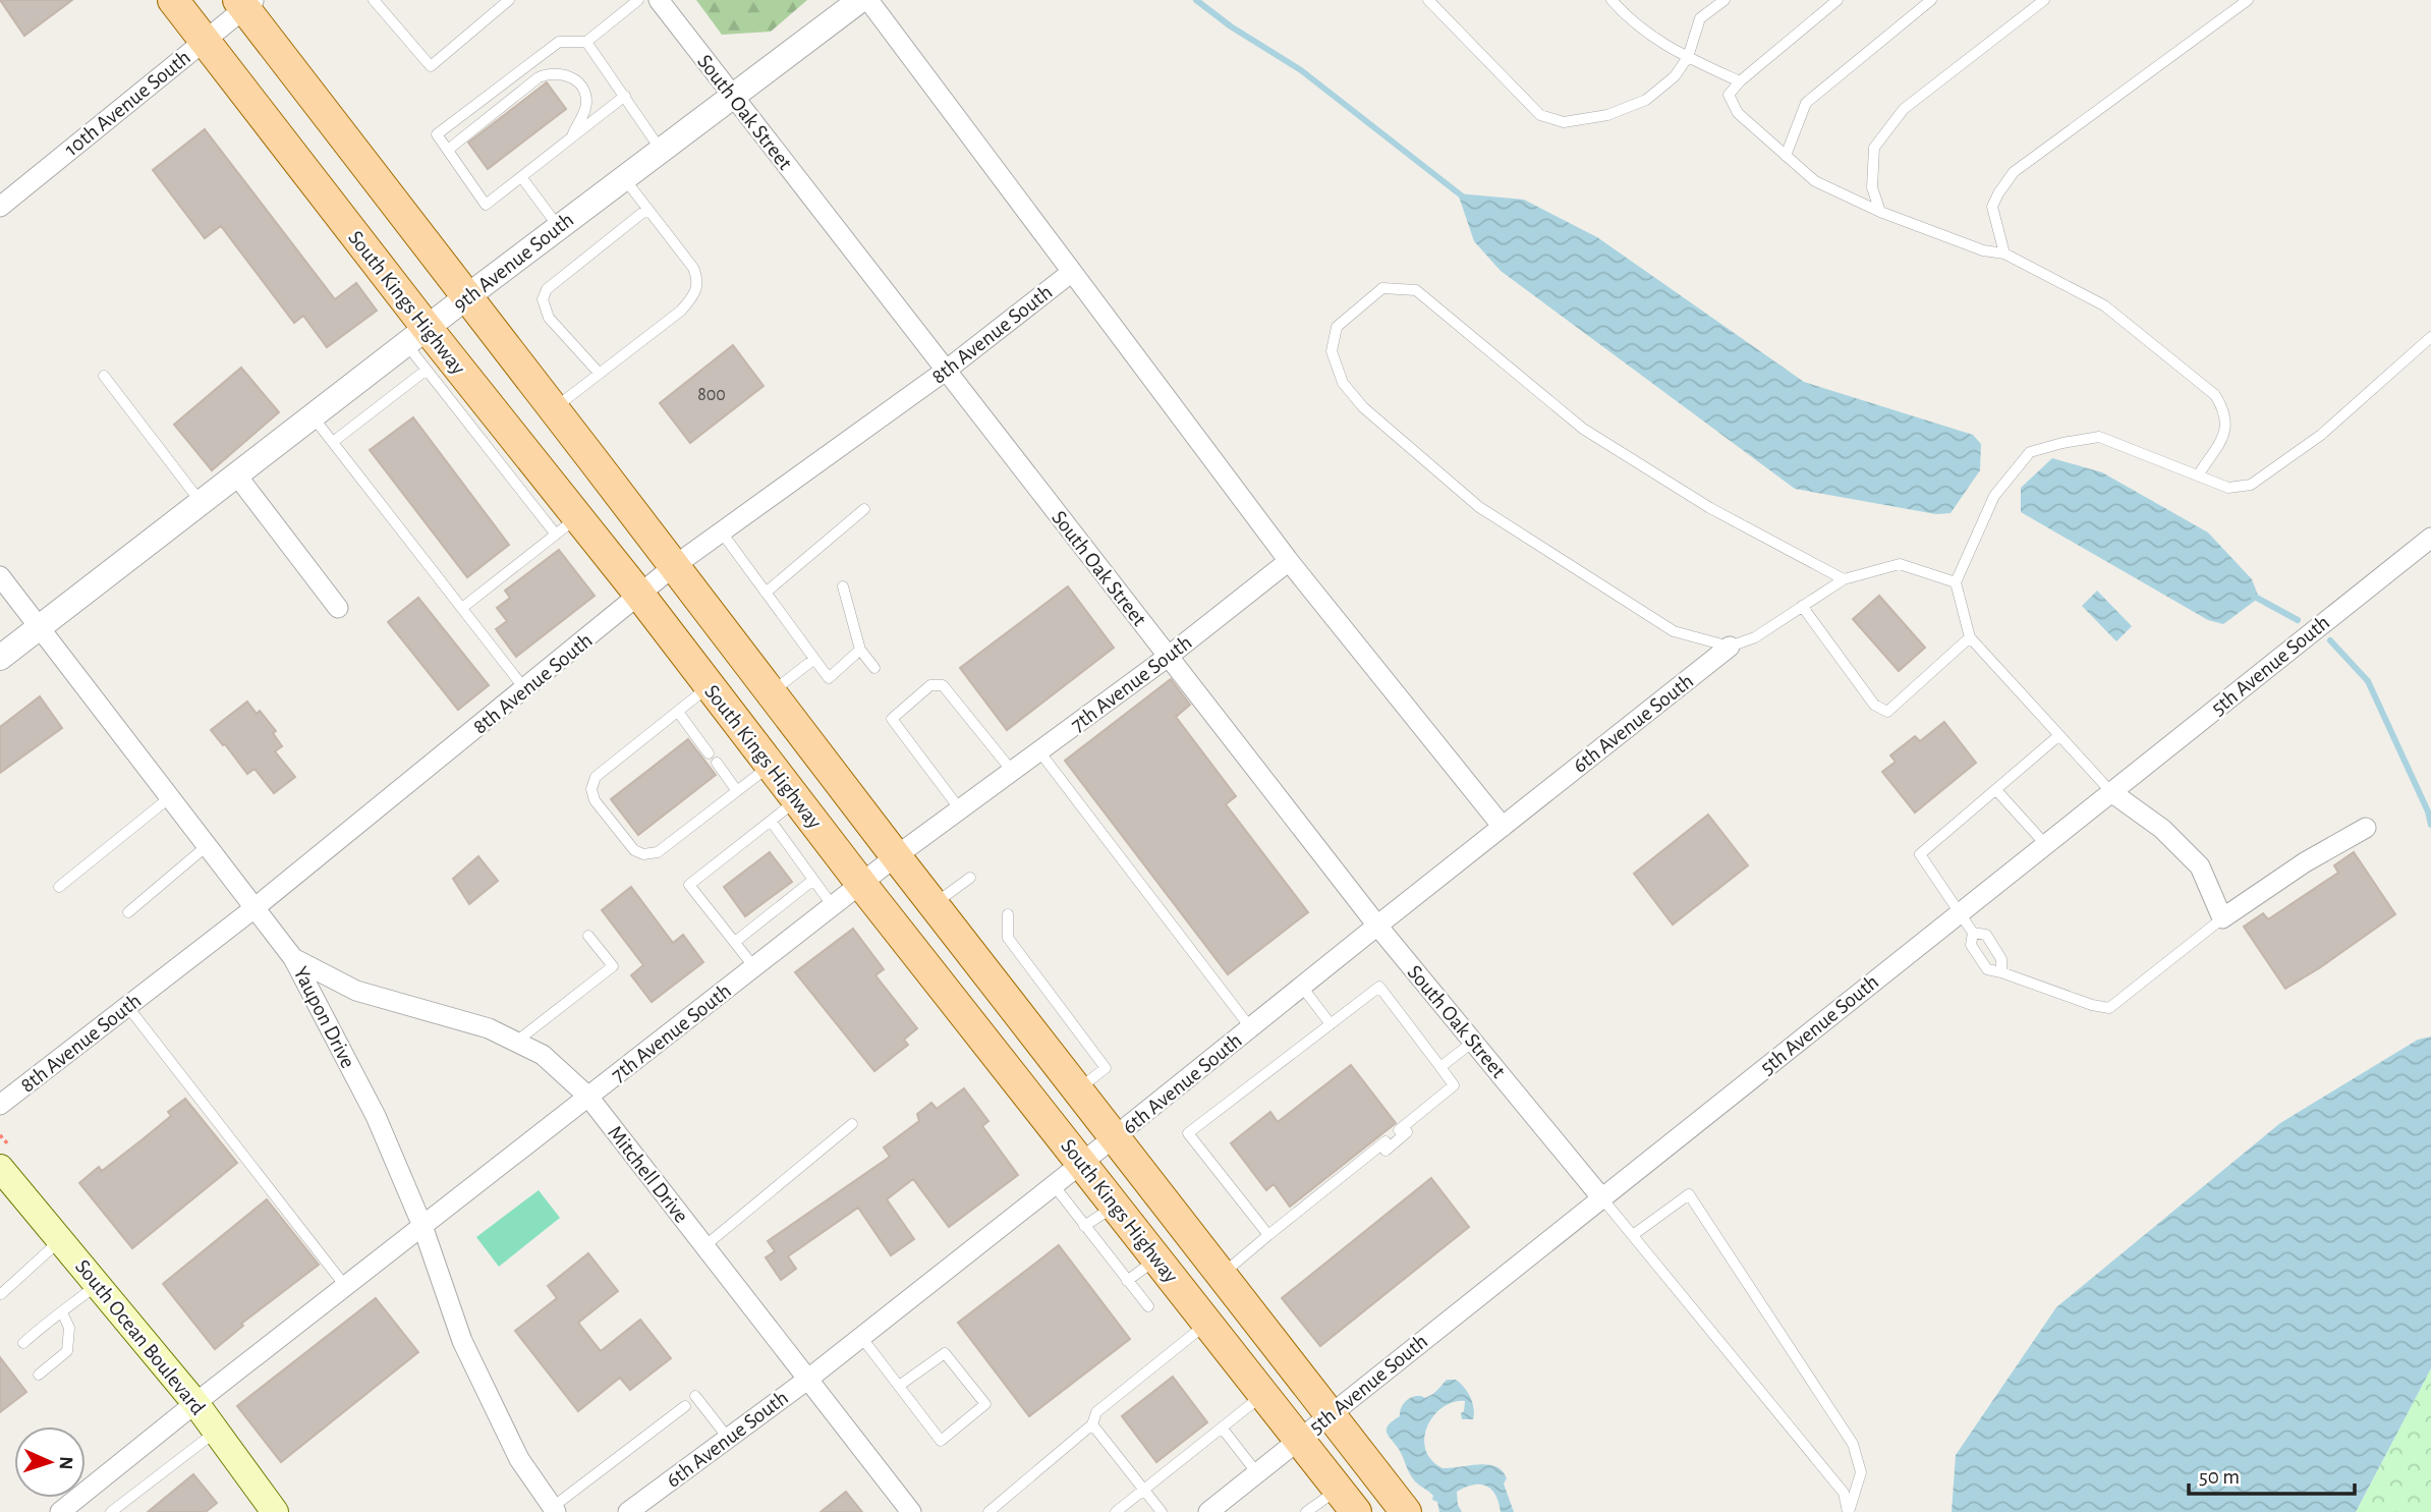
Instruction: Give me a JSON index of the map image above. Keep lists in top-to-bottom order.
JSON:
{
  "streets": {
    "main road": ["South Kings Highway", "South Ocean Boulevard"],
    "street": [
      "10th Avenue South",
      "South Oak Street",
      "9th Avenue South",
      "8th Avenue South",
      "5th Avenue South",
      "7th Avenue South",
      "6th Avenue South",
      "Yaupon Drive",
      "Mitchell Drive"
    ]
  },
  "crossings": [
    ["10th Avenue South", "South Kings Highway"],
    ["South Oak Street", "9th Avenue South"],
    ["South Oak Street", "8th Avenue South"],
    ["South Oak Street", "5th Avenue South"],
    ["South Oak Street", "7th Avenue South"],
    ["South Oak Street", "6th Avenue South"],
    ["9th Avenue South", "South Kings Highway"],
    ["9th Avenue South", "Yaupon Drive"],
    ["South Kings Highway", "8th Avenue South"],
    ["South Kings Highway", "5th Avenue South"],
    ["South Kings Highway", "7th Avenue South"],
    ["South Kings Highway", "6th Avenue South"],
    ["8th Avenue South", "Yaupon Drive"],
    ["7th Avenue South", "Yaupon Drive"],
    ["7th Avenue South", "Mitchell Drive"],
    ["7th Avenue South", "South Ocean Boulevard"],
    ["6th Avenue South", "Mitchell Drive"],
    ["Yaupon Drive", "Mitchell Drive"]
  ],
  "house_numbers": ["800"],
  "scale_bar": "50 m",
  "north": "right"
}
